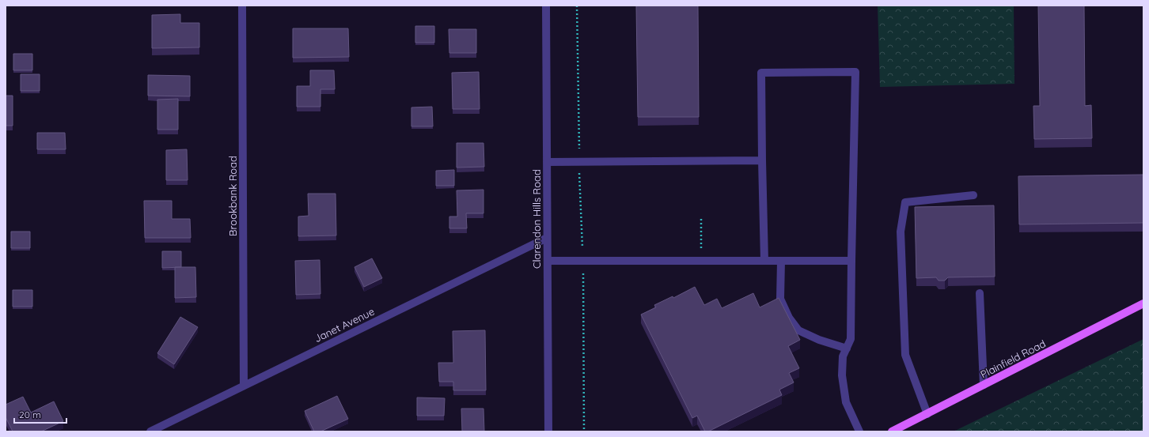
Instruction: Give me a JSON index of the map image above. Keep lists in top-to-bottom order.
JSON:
{
  "streets": {
    "main road": ["Plainfield Road"],
    "street": ["Brookbank Road", "Clarendon Hills Road", "Janet Avenue"]
  },
  "crossings": [
    ["Brookbank Road", "Janet Avenue"],
    ["Clarendon Hills Road", "Janet Avenue"]
  ],
  "scale_bar": "20 m"
}
